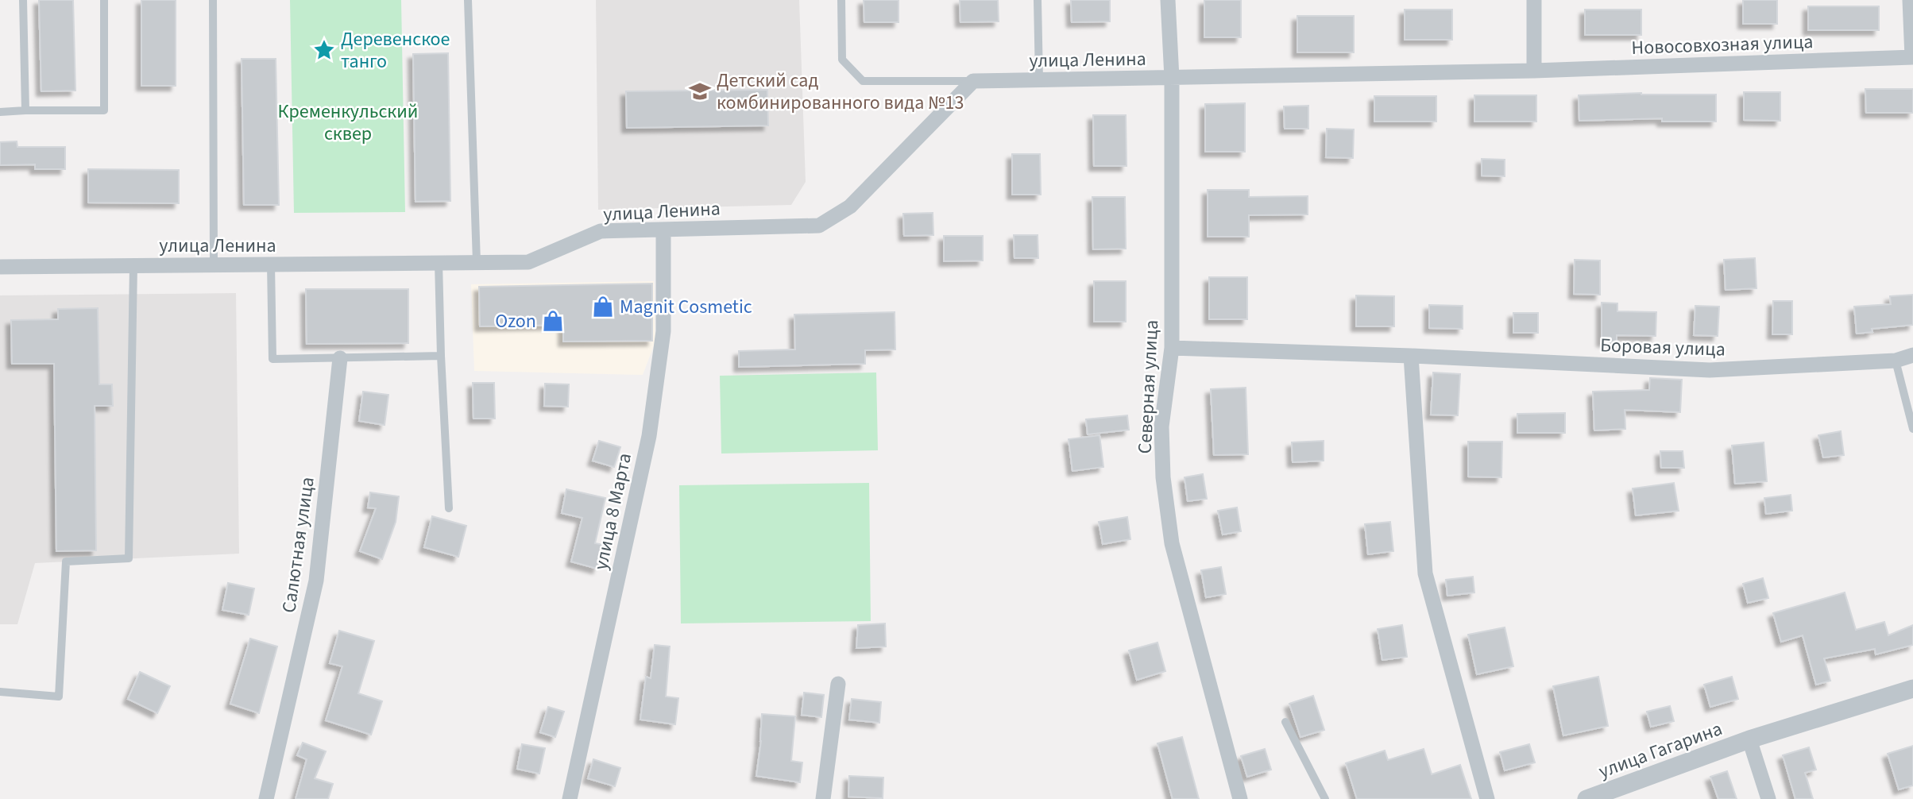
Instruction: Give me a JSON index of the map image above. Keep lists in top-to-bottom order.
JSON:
{
  "streets": {
    "street": [
      "Новосовхозная улица",
      "улица Ленина",
      "Боровая улица",
      "Северная улица",
      "улица 8 Марта",
      "Салютная улица",
      "улица Гагарина"
    ]
  },
  "crossings": [
    ["Новосовхозная улица", "улица Ленина"],
    ["Новосовхозная улица", "Северная улица"],
    ["улица Ленина", "Северная улица"],
    ["улица Ленина", "улица 8 Марта"],
    ["Боровая улица", "Северная улица"]
  ],
  "parks": ["Кременкульский сквер"],
  "places": {
    "place": ["Деревенское танго"],
    "school or university": ["Детский сад комбинированного вида №13"],
    "shop": ["Magnit Cosmetic", "Ozon"]
  }
}
